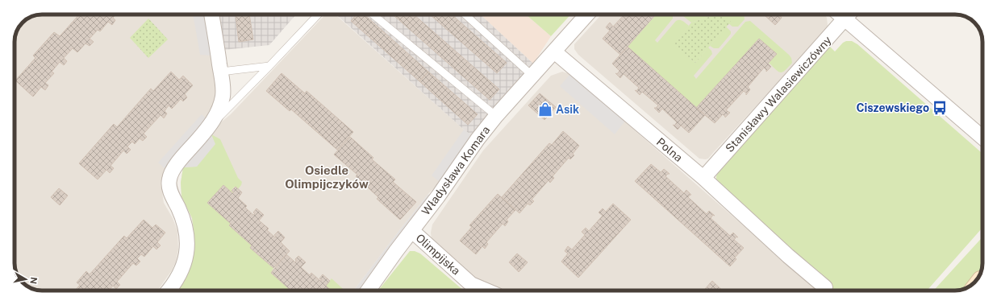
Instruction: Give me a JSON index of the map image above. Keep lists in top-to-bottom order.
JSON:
{
  "streets": {
    "street": [
      "Stanisławy Walasiewiczówny",
      "Polna",
      "Władysława Komara",
      "Olimpijska"
    ]
  },
  "crossings": [
    ["Stanisławy Walasiewiczówny", "Polna"],
    ["Polna", "Władysława Komara"],
    ["Władysława Komara", "Olimpijska"]
  ],
  "districts": ["Osiedle Olimpijczyków"],
  "places": {
    "bus stop": ["Ciszewskiego"],
    "shop": ["Asik"]
  },
  "north": "right"
}
